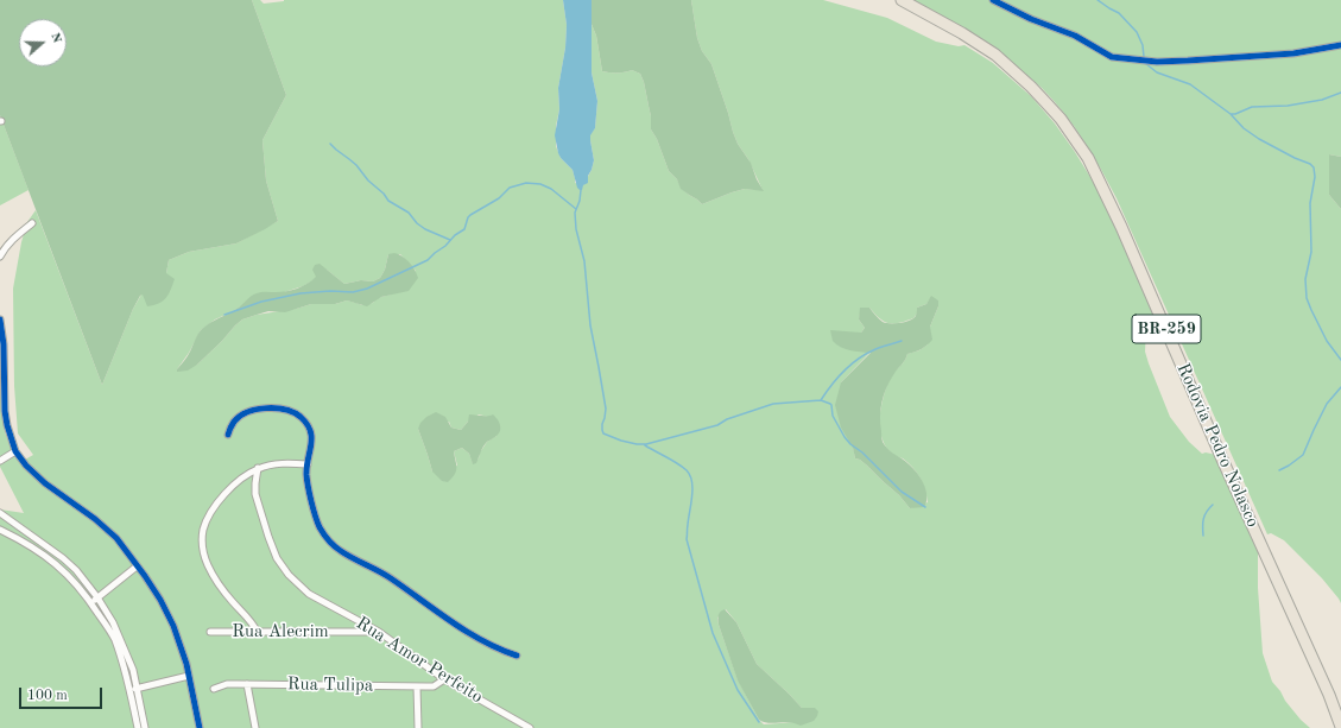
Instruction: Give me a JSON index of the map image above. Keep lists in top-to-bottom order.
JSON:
{
  "streets": {
    "highway": ["BR-259", "Rodovia Pedro Nolasco"],
    "street": ["Rua Alecrim", "Rua Amor Perfeito", "Rua Tulipa"]
  },
  "crossings": [
    ["Rua Alecrim", "Rua Amor Perfeito"],
    ["Rua Amor Perfeito", "Rua Tulipa"]
  ],
  "scale_bar": "100 m",
  "north": "right"
}
